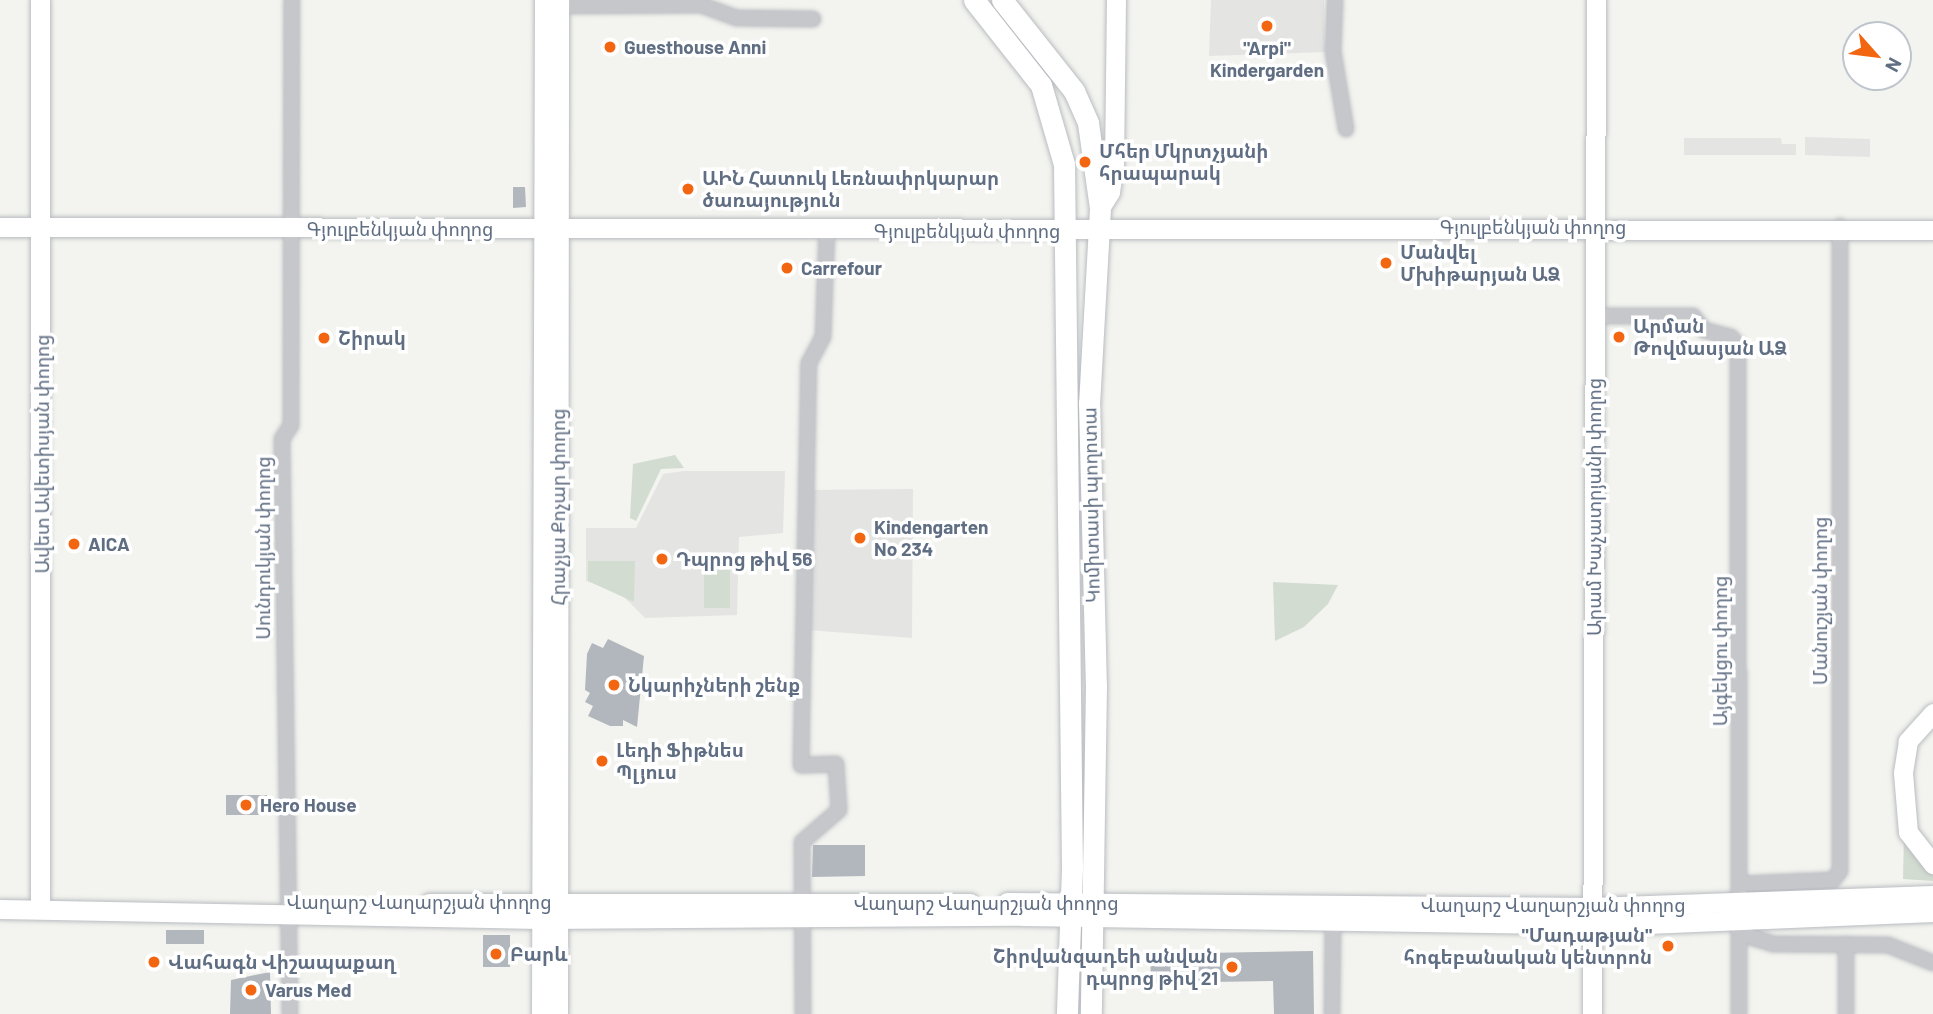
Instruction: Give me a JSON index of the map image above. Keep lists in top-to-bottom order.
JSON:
{
  "streets": {
    "main road": ["Կոմիտասի պողոտա"],
    "street": [
      "Գյուլբենկյան փողոց",
      "Ավետ Ավետիսյան փողոց",
      "Հրաչյա Քոչար փողոց",
      "Արամ Խաչատրյանի փողոց",
      "Սունդուկյան փողոց",
      "Մանուշյան փողոց",
      "Այգեկցու փողոց",
      "Վաղարշ Վաղարշյան փողոց"
    ]
  },
  "crossings": [
    ["Գյուլբենկյան փողոց", "Ավետ Ավետիսյան փողոց"],
    ["Գյուլբենկյան փողոց", "Կոմիտասի պողոտա"],
    ["Գյուլբենկյան փողոց", "Հրաչյա Քոչար փողոց"],
    ["Գյուլբենկյան փողոց", "Արամ Խաչատրյանի փողոց"],
    ["Գյուլբենկյան փողոց", "Սունդուկյան փողոց"],
    ["Գյուլբենկյան փողոց", "Մանուշյան փողոց"],
    ["Ավետ Ավետիսյան փողոց", "Վաղարշ Վաղարշյան փողոց"],
    ["Կոմիտասի պողոտա", "Վաղարշ Վաղարշյան փողոց"],
    ["Հրաչյա Քոչար փողոց", "Վաղարշ Վաղարշյան փողոց"],
    ["Արամ Խաչատրյանի փողոց", "Այգեկցու փողոց"],
    ["Արամ Խաչատրյանի փողոց", "Վաղարշ Վաղարշյան փողոց"],
    ["Սունդուկյան փողոց", "Վաղարշ Վաղարշյան փողոց"],
    ["Մանուշյան փողոց", "Այգեկցու փողոց"],
    ["Մանուշյան փողոց", "Վաղարշ Վաղարշյան փողոց"],
    ["Այգեկցու փողոց", "Վաղարշ Վաղարշյան փողոց"]
  ],
  "places": [
    "\"Arpi\" Kindergarden",
    "Guesthouse Anni",
    "Մհեր Մկրտչյանի հրապարակ",
    "ԱԻՆ Հատուկ Լեռնափրկարար ծառայություն",
    "Մանվել Մխիթարյան ԱՁ",
    "Carrefour",
    "Արման Թովմասյան ԱՁ",
    "Շիրակ",
    "Kindengarten No 234",
    "AICA",
    "Դպրոց թիվ 56",
    "Նկարիչների շենք",
    "Լեդի Ֆիթնես Պլյուս",
    "Hero House",
    "\"Մադաթյան\" հոգեբանական կենտրոն",
    "Բարև",
    "Վահագն Վիշապաքաղ",
    "Շիրվանզադեի անվան դպրոց թիվ 21",
    "Varus Med"
  ],
  "north": "bottom right"
}
